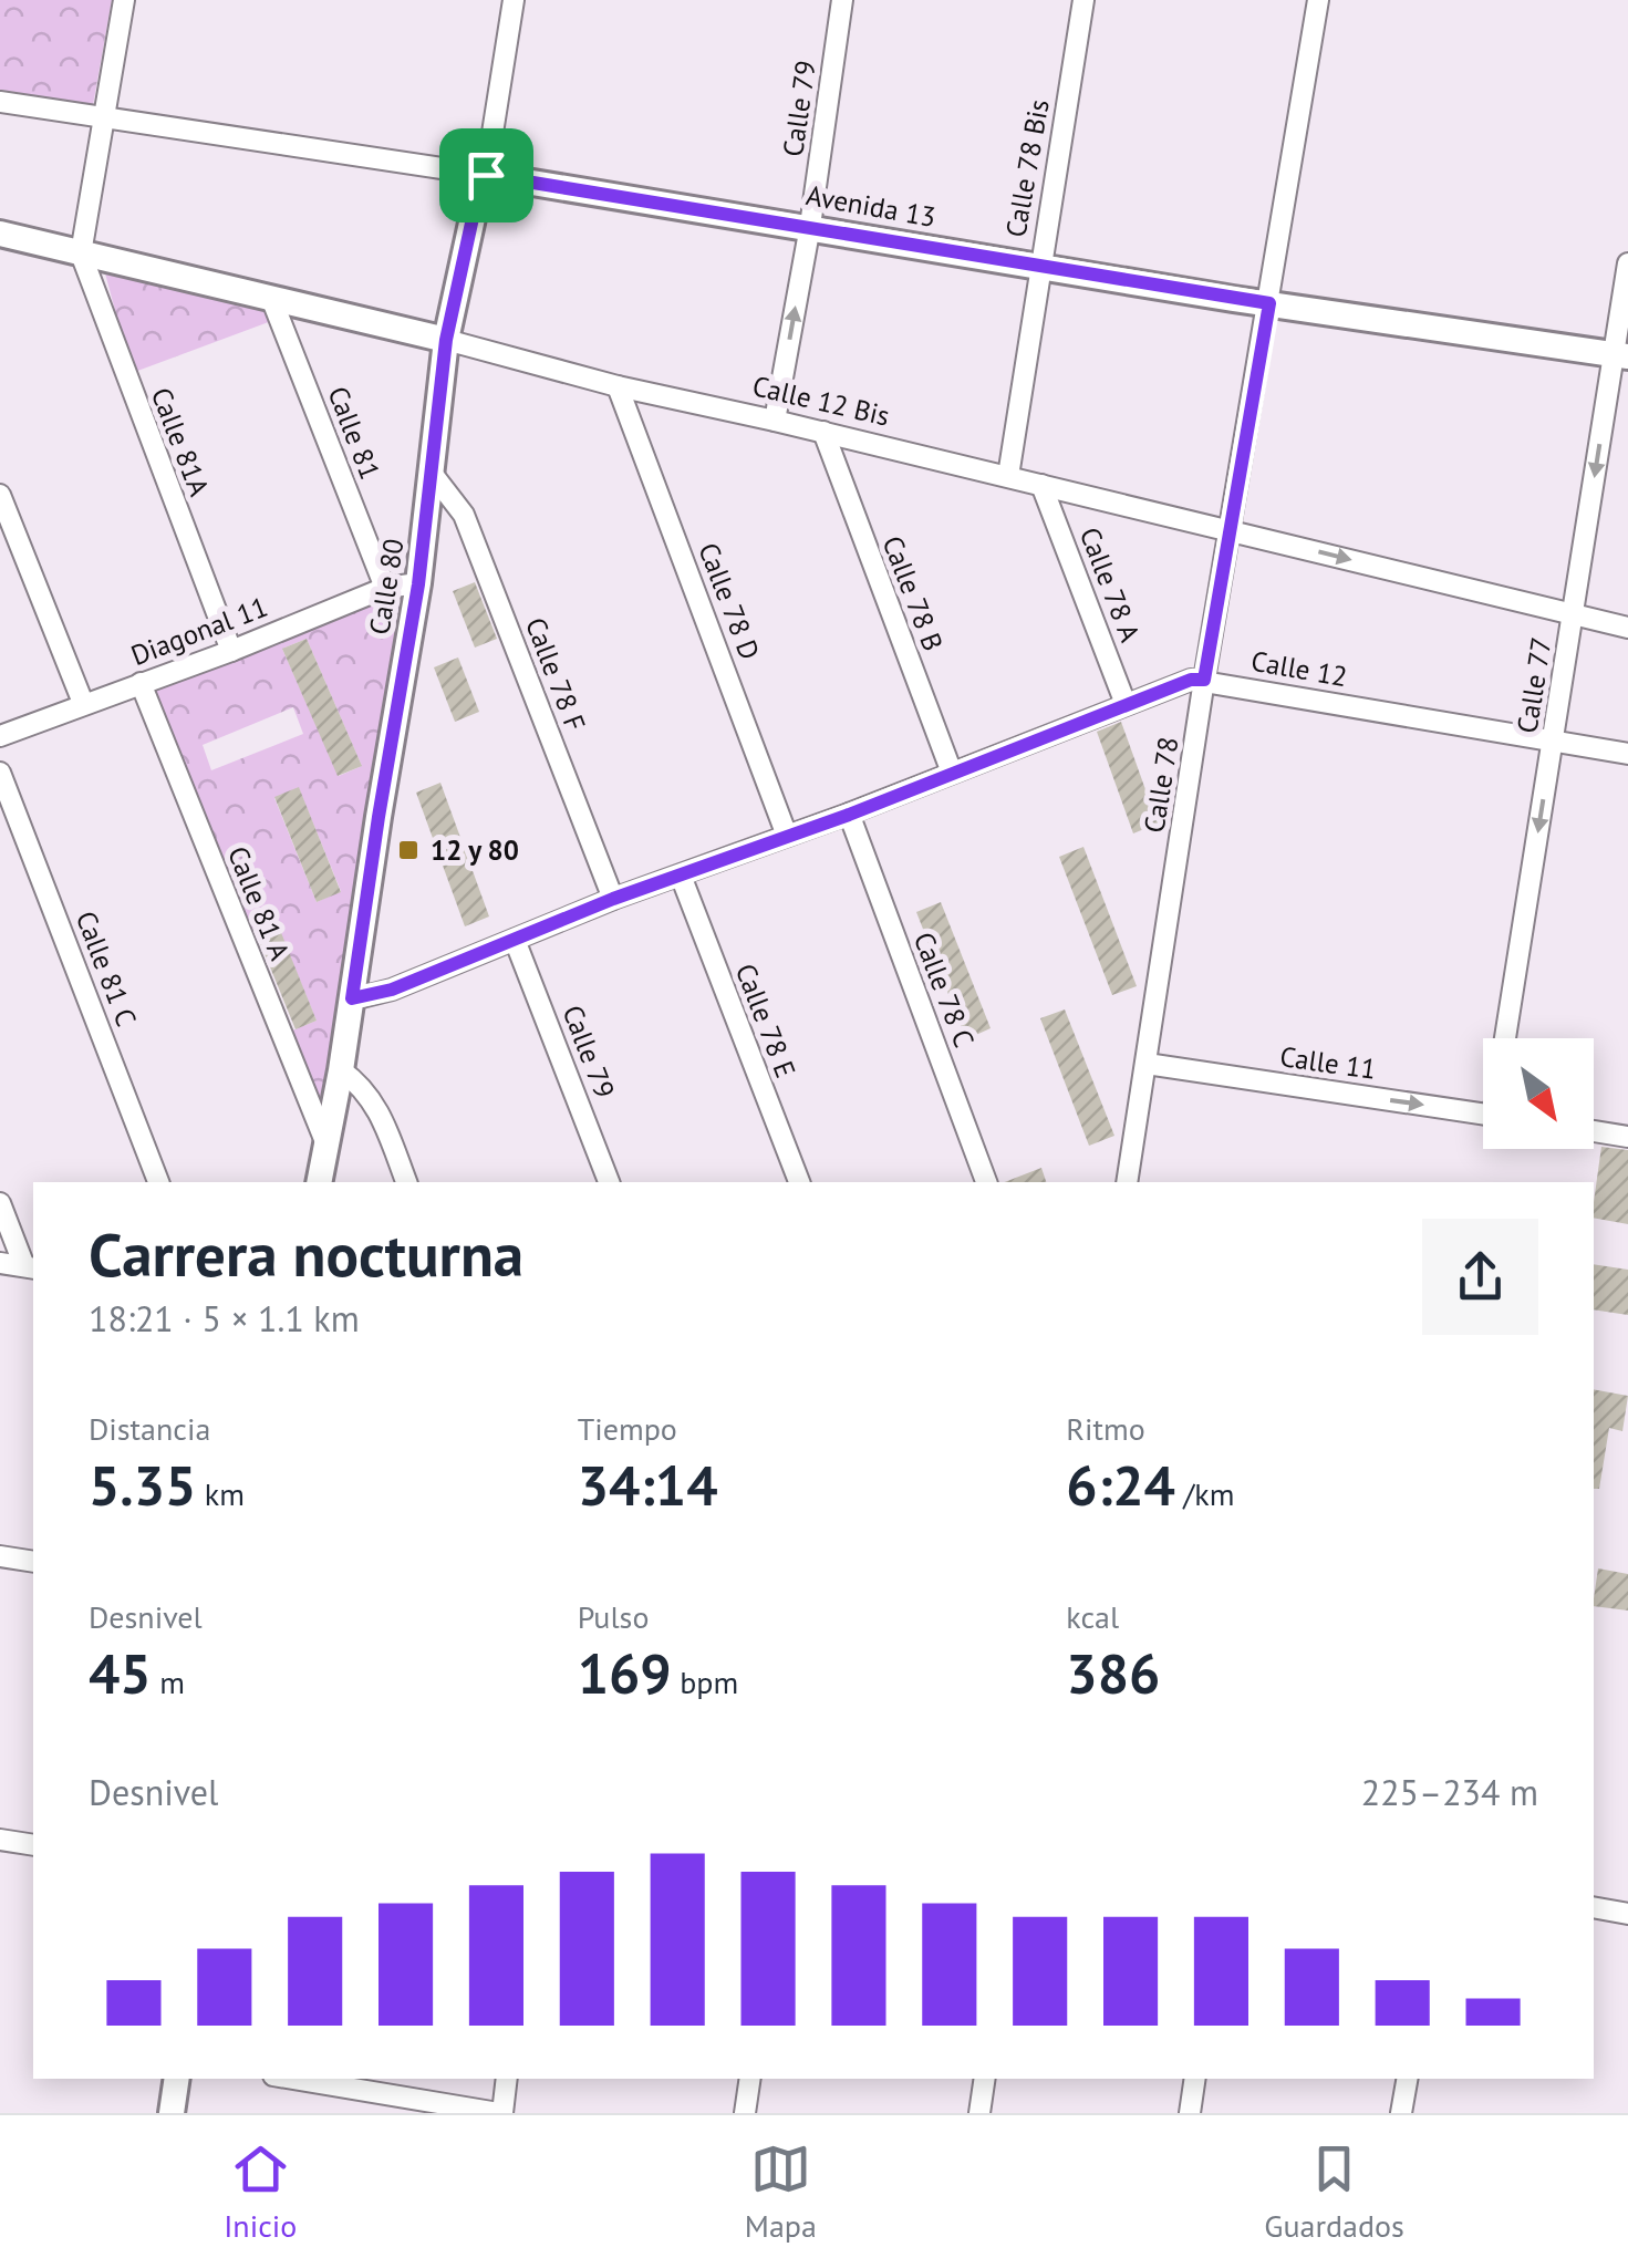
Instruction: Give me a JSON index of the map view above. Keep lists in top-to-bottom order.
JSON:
{
  "streets": {
    "street": [
      "Calle 79",
      "Calle 78 Bis",
      "Avenida 13",
      "Calle 12 Bis",
      "Calle 81",
      "Calle 81A",
      "Calle 78 A",
      "Calle 80",
      "Calle 78 B",
      "Calle 78 D",
      "Diagonal 11",
      "Calle 12",
      "Calle 78 F",
      "Calle 77",
      "Calle 78",
      "Calle 81 A",
      "Calle 81 C",
      "Calle 78 C",
      "Calle 78 E",
      "Calle 11"
    ]
  },
  "crossings": [
    ["Calle 79", "Avenida 13"],
    ["Calle 79", "Calle 12 Bis"],
    ["Calle 79", "Calle 12"],
    ["Calle 78 Bis", "Avenida 13"],
    ["Calle 78 Bis", "Calle 12 Bis"],
    ["Avenida 13", "Calle 80"],
    ["Avenida 13", "Calle 77"],
    ["Avenida 13", "Calle 78"],
    ["Calle 12 Bis", "Calle 81"],
    ["Calle 12 Bis", "Calle 81A"],
    ["Calle 12 Bis", "Calle 78 A"],
    ["Calle 12 Bis", "Calle 80"],
    ["Calle 12 Bis", "Calle 78 B"],
    ["Calle 12 Bis", "Calle 78 D"],
    ["Calle 12 Bis", "Calle 77"],
    ["Calle 12 Bis", "Calle 78"],
    ["Calle 81", "Diagonal 11"],
    ["Calle 81A", "Diagonal 11"],
    ["Calle 78 A", "Calle 12"],
    ["Calle 80", "Diagonal 11"],
    ["Calle 80", "Calle 12"],
    ["Calle 80", "Calle 78 F"],
    ["Calle 80", "Calle 81 A"],
    ["Calle 78 B", "Calle 12"],
    ["Calle 78 D", "Calle 12"],
    ["Diagonal 11", "Calle 81 A"],
    ["Calle 12", "Calle 78 F"],
    ["Calle 12", "Calle 77"],
    ["Calle 12", "Calle 78"],
    ["Calle 12", "Calle 78 C"],
    ["Calle 12", "Calle 78 E"],
    ["Calle 78", "Calle 11"]
  ],
  "one_way": ["Calle 77", "Calle 11"],
  "places": {
    "transit": ["12 y 80"]
  },
  "north": "bottom right",
  "page": {
    "heading": ["Carrera nocturna", "18:21 · 5 × 1.1 km"],
    "stats": [
      ["Distancia", "5.35 km"],
      ["Tiempo", "34:14"],
      ["Ritmo", "6:24 /km"],
      ["Desnivel", "45 m"],
      ["Pulso", "169 bpm"],
      ["kcal", "386"]
    ],
    "chart": ["Desnivel", "225–234 m"],
    "tabs": ["Inicio", "Mapa", "Guardados"]
  }
}
